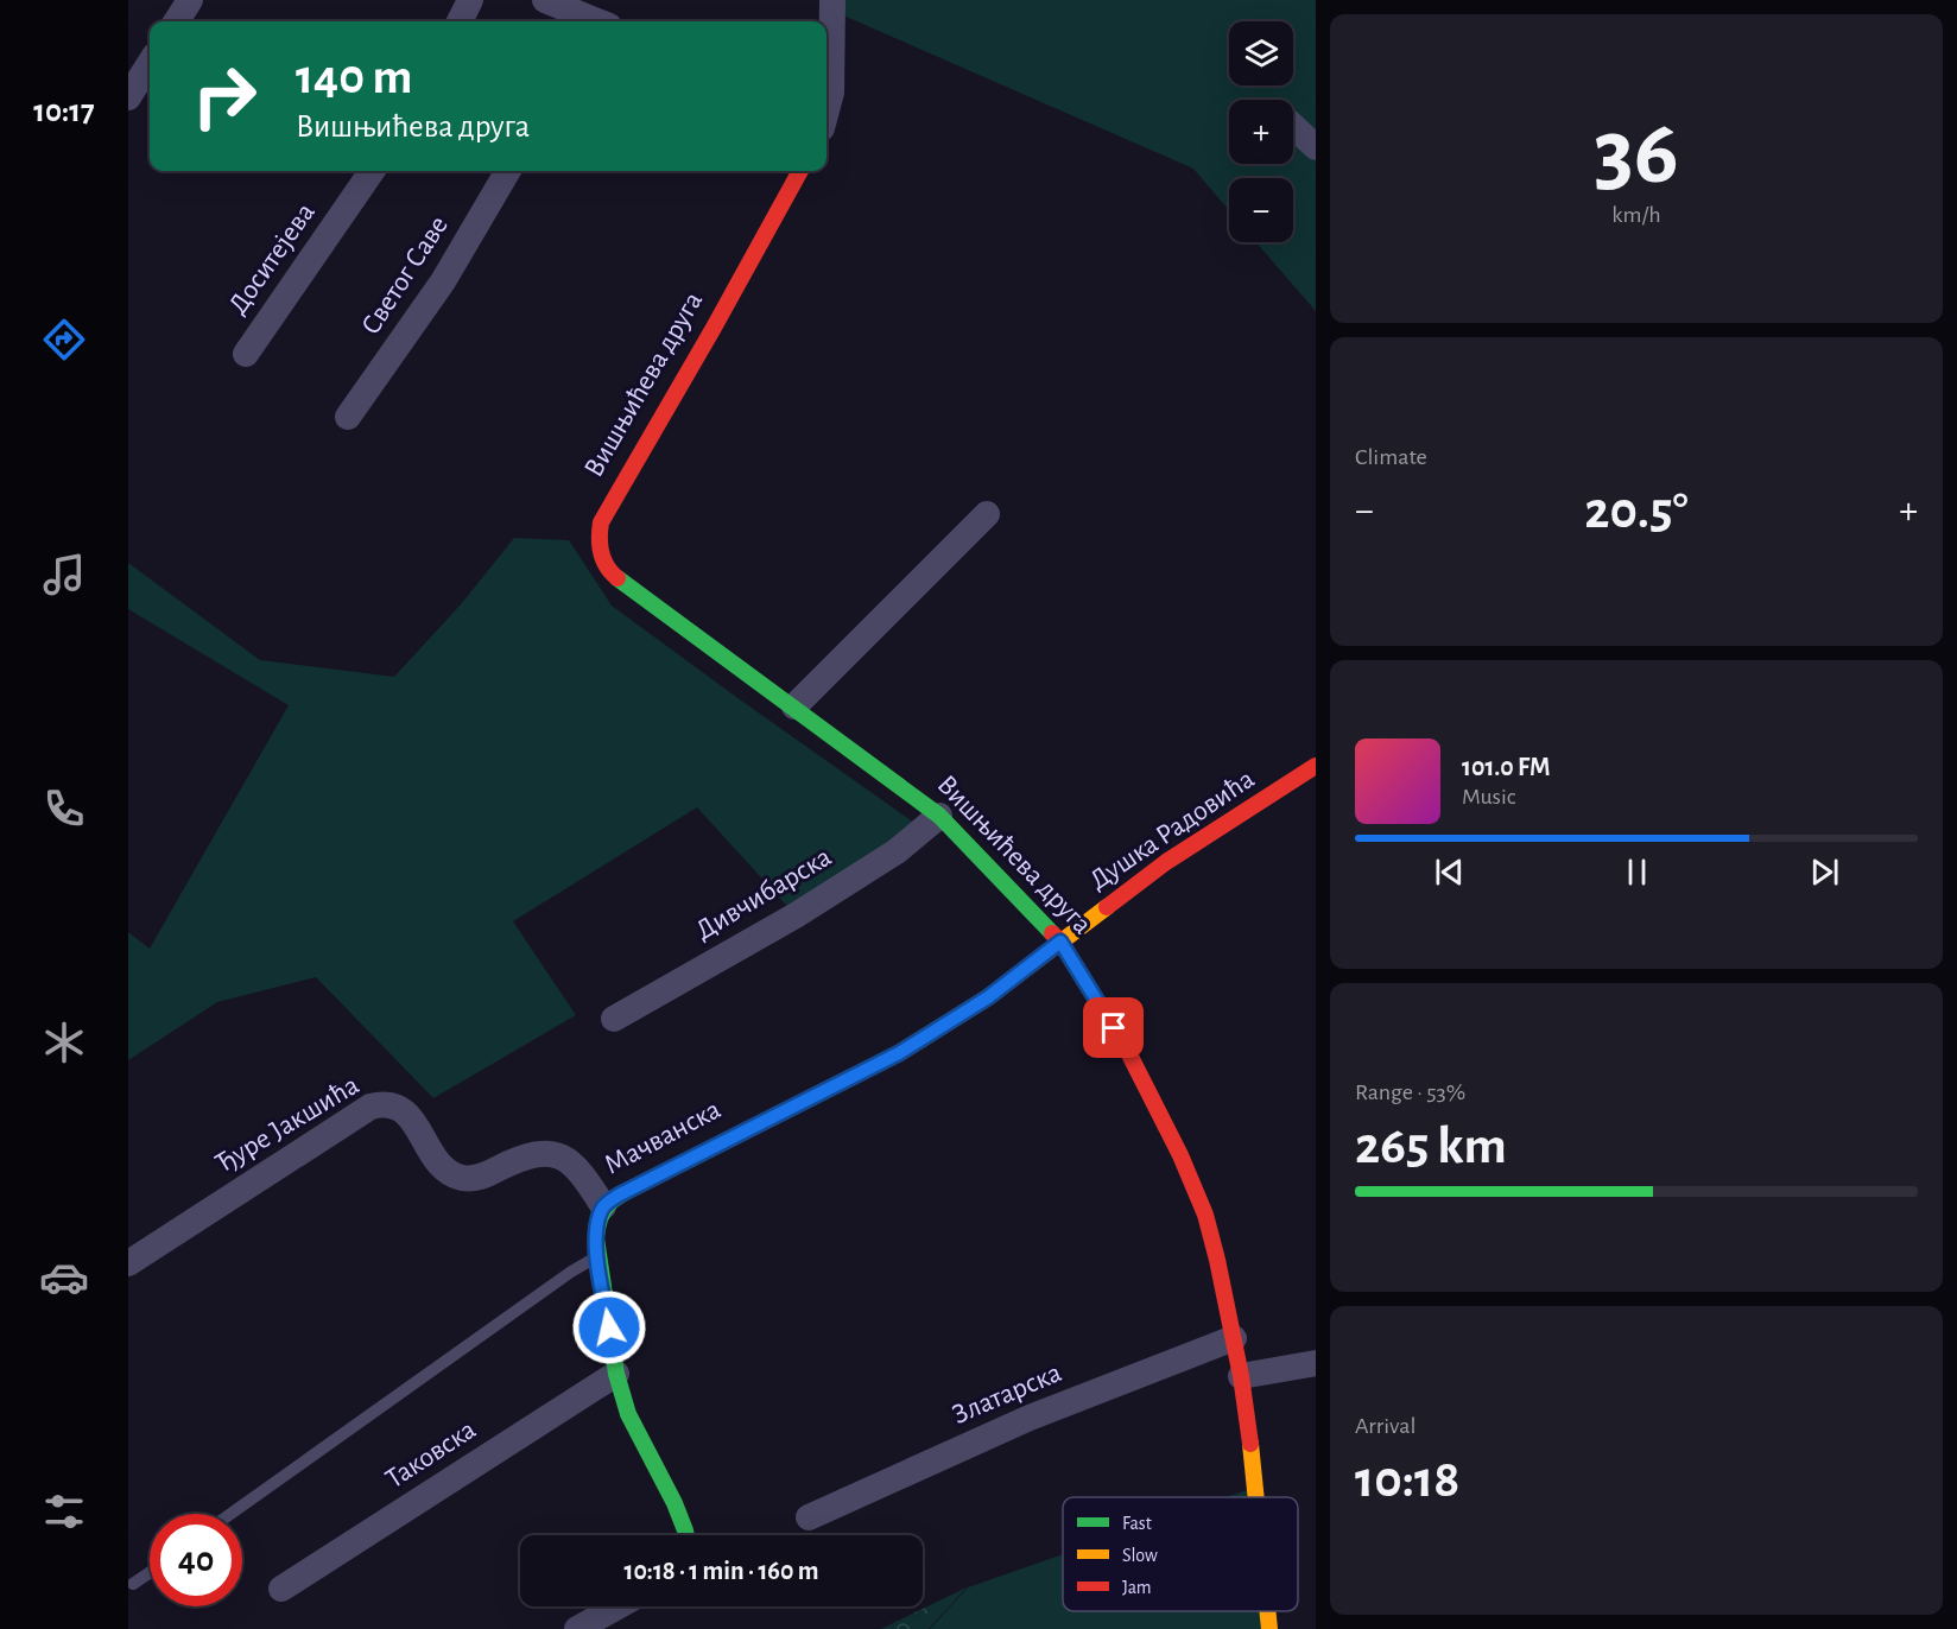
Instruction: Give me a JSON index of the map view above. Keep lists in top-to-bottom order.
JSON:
{
  "streets": {
    "street": [
      "Доситејева",
      "Светог Саве",
      "Вишњићева друга",
      "Душка Радовића",
      "Дивчибарска",
      "Ђуре Јакшића",
      "Мачванска",
      "Златарска",
      "Таковска"
    ]
  },
  "crossings": [
    ["Вишњићева друга", "Душка Радовића"],
    ["Вишњићева друга", "Дивчибарска"],
    ["Вишњићева друга", "Мачванска"],
    ["Вишњићева друга", "Златарска"],
    ["Душка Радовића", "Мачванска"],
    ["Ђуре Јакшића", "Мачванска"],
    ["Мачванска", "Таковска"]
  ],
  "legend": ["Fast", "Slow", "Jam"],
  "page": {
    "tabs": "10:17",
    "tile": [
      ["36", "km/h"],
      "Climate",
      ["Range · 53%", "265 km"],
      ["Arrival", "10:18"]
    ],
    "map_buttons": ["+", "−"],
    "turn": ["140 m", "Вишњићева друга"],
    "heat": ["−", "20.5°", "+"],
    "song": ["101.0 FM", "Music"],
    "limit": "40",
    "trip": "10:18 · 1 min · 160 m"
  }
}
